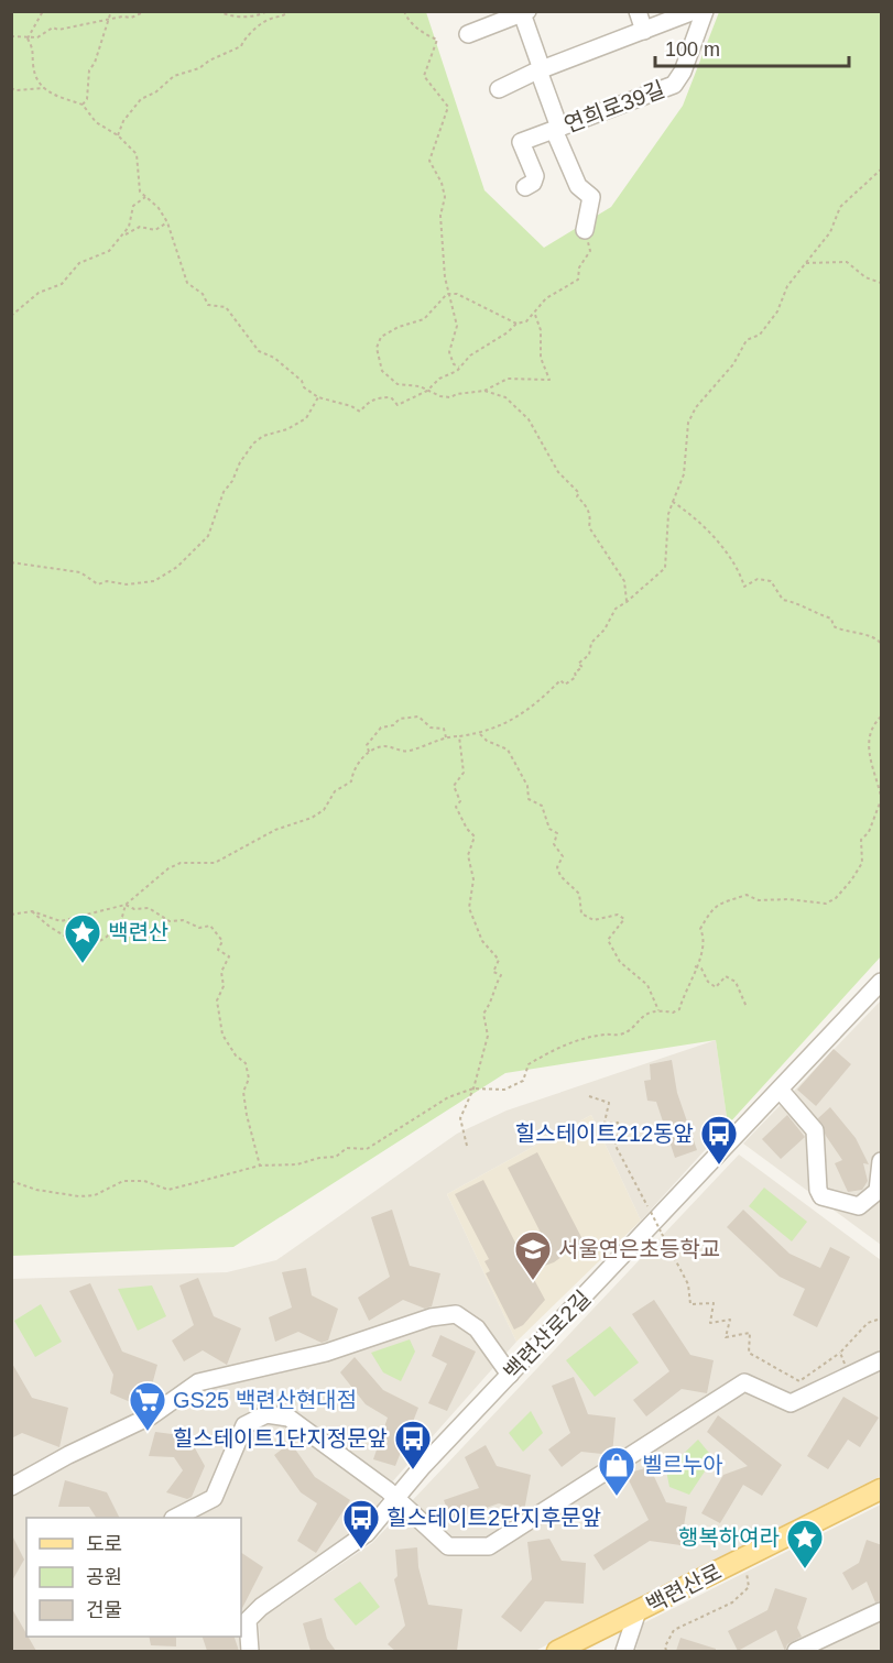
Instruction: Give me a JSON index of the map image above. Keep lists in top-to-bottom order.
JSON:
{
  "streets": {
    "main road": ["백련산로"],
    "street": ["연희로39길", "백련산로2길"]
  },
  "places": {
    "place": ["백련산", "행복하여라"],
    "bus stop": ["힐스테이트212동앞", "힐스테이트1단지정문앞", "힐스테이트2단지후문앞"],
    "school or university": ["서울연은초등학교"],
    "supermarket": ["GS25 백련산현대점"],
    "shop": ["벨르누아"]
  },
  "legend": ["도로", "공원", "건물"],
  "scale_bar": "100 m"
}
